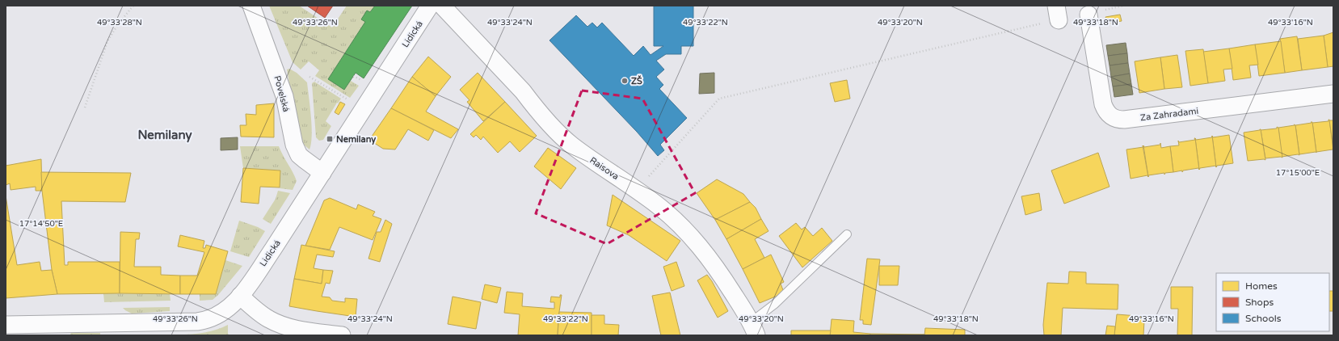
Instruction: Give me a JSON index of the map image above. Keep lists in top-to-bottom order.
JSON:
{
  "streets": {
    "street": [
      "Lidická",
      "Povelská",
      "Za Zahradami",
      "Raisova"
    ]
  },
  "crossings": [
    ["Lidická", "Povelská"]
  ],
  "districts": ["Nemilany"],
  "places": {
    "other": ["ZŠ"],
    "transit": ["Nemilany"]
  },
  "legend": ["Homes", "Shops", "Schools"],
  "coordinates": [
    "49°33'28\"N",
    "49°33'26\"N",
    "49°33'24\"N",
    "49°33'22\"N",
    "49°33'20\"N",
    "49°33'18\"N",
    "49°33'16\"N",
    "17°15'00\"E",
    "17°14'50\"E"
  ]
}
